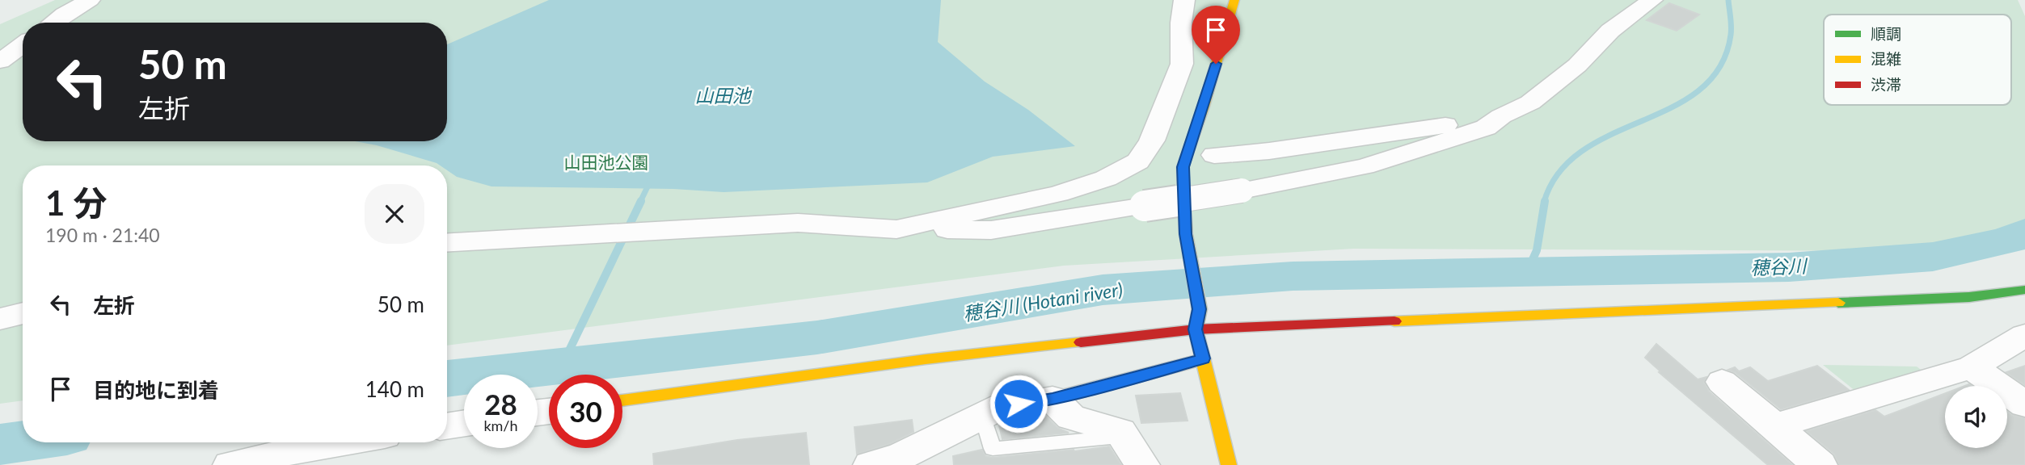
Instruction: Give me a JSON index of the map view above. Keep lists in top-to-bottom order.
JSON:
{
  "water": ["山田池", "穂谷川", "穂谷川 (Hotani river)"],
  "parks": ["山田池公園"],
  "legend": ["順調", "混雑", "渋滞"],
  "page": {
    "turn": ["50 m", "左折"],
    "heading": ["1 分", "190 m · 21:40"],
    "list": [
      {
        "name": "左折",
        "value": "50 m"
      },
      {
        "name": "目的地に到着",
        "value": "140 m"
      }
    ],
    "speed": "28 km/h",
    "limit": "30"
  }
}
